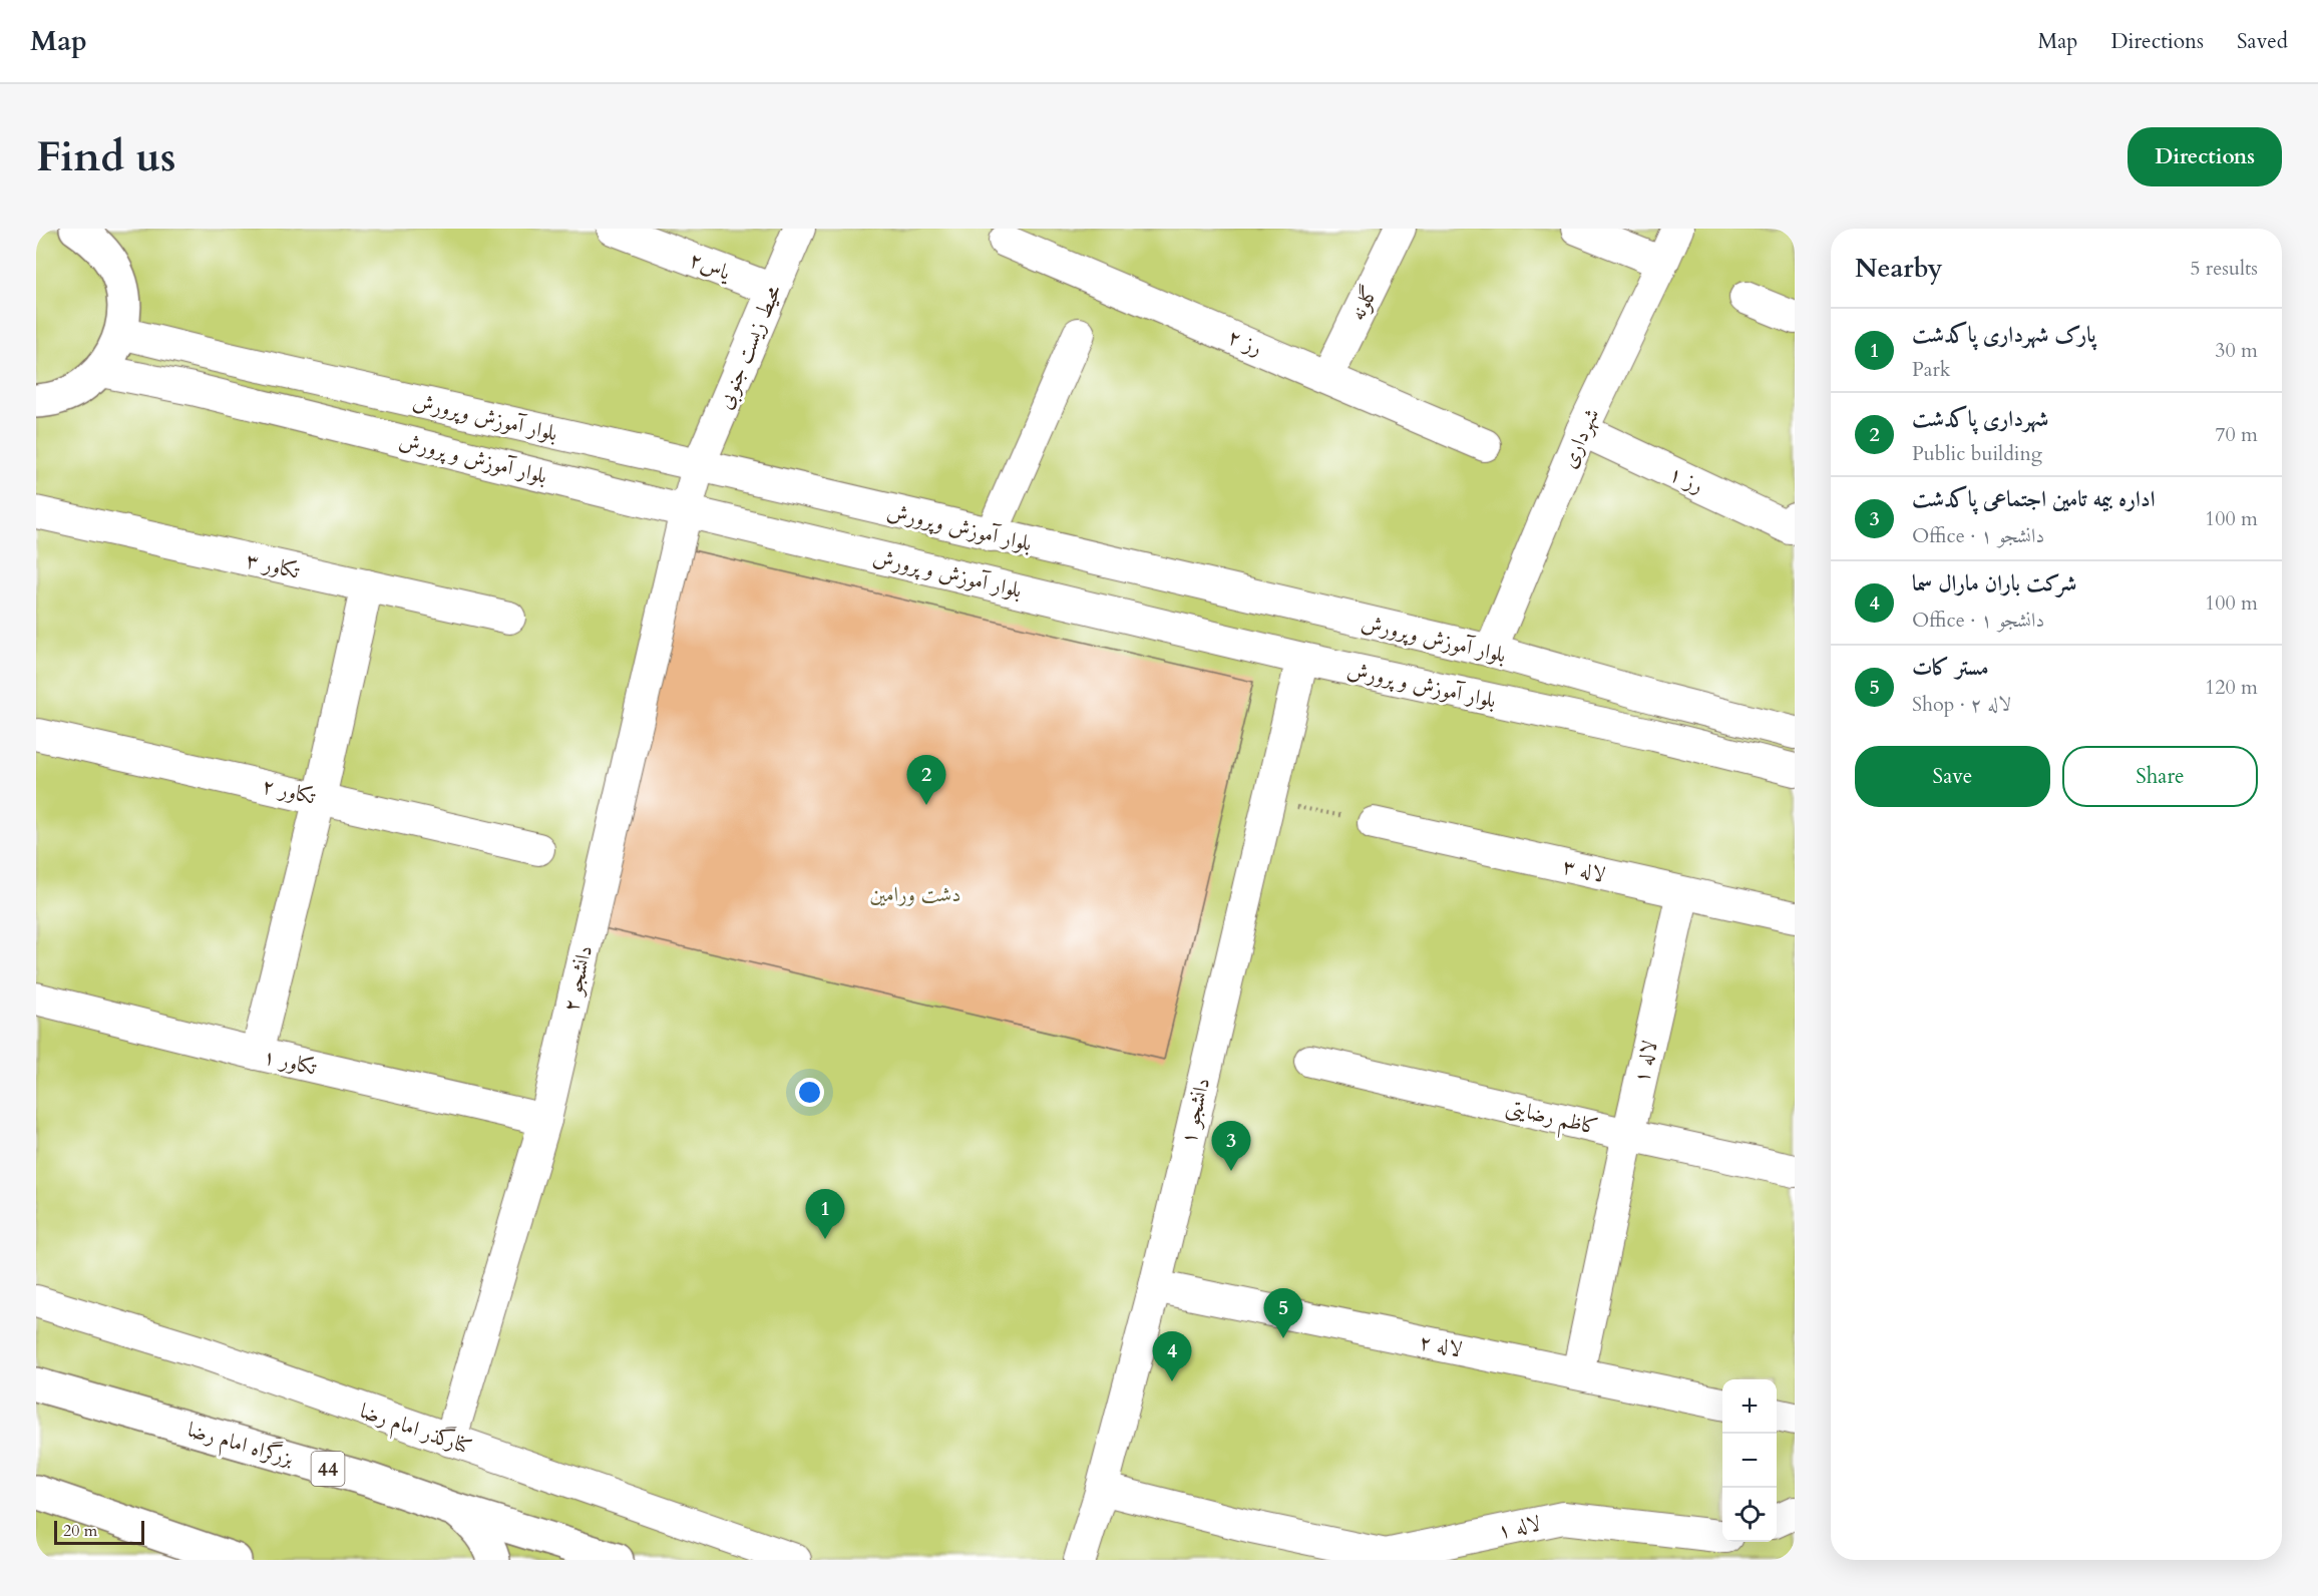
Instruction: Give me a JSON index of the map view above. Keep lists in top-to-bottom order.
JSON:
{
  "streets": {
    "main road": ["بزرگراه امام رضا", "44"],
    "street": [
      "یاس۲",
      "گلونه",
      "رز ۲",
      "محیط زیست جنوبی",
      "بلوار آموزش وپرورش",
      "شهرداری",
      "بلوار آموزش و پرورش",
      "رز ۱",
      "تکاور ۳",
      "تکاور ۲",
      "لاله ۳",
      "دانشجو ۲",
      "تکاور ۱",
      "لاله ۱",
      "دانشجو ۱",
      "کاظم رضایتی",
      "لاله ۲",
      "کنارگذر امام رضا"
    ]
  },
  "crossings": [
    ["یاس۲", "محیط زیست جنوبی"],
    ["گلونه", "رز ۲"],
    ["محیط زیست جنوبی", "بلوار آموزش وپرورش"],
    ["محیط زیست جنوبی", "بلوار آموزش و پرورش"],
    ["محیط زیست جنوبی", "دانشجو ۲"],
    ["بلوار آموزش وپرورش", "شهرداری"],
    ["شهرداری", "رز ۱"],
    ["بلوار آموزش و پرورش", "دانشجو ۲"],
    ["بلوار آموزش و پرورش", "دانشجو ۱"],
    ["لاله ۳", "لاله ۱"],
    ["دانشجو ۲", "تکاور ۱"],
    ["دانشجو ۲", "کنارگذر امام رضا"],
    ["لاله ۱", "دانشجو ۱"],
    ["لاله ۱", "کاظم رضایتی"],
    ["لاله ۱", "لاله ۲"],
    ["دانشجو ۱", "لاله ۲"]
  ],
  "parks": ["دشت ورامین"],
  "scale_bar": "20 m",
  "page": {
    "header": "Map",
    "nav": ["Map", "Directions", "Saved"],
    "buttons": [
      "Directions",
      ["Save", "Share"]
    ],
    "title": "Find us",
    "heading": ["Nearby", "5 results"],
    "list": [
      {
        "mark": "1",
        "name": "پارک شهرداری پاکدشت",
        "note": "Park",
        "value": "30 m"
      },
      {
        "mark": "2",
        "name": "شهرداری پاکدشت",
        "note": "Public building",
        "value": "70 m"
      },
      {
        "mark": "3",
        "name": "اداره بیمه تامین اجتماعی پاکدشت",
        "note": "Office · دانشجو ۱",
        "value": "100 m"
      },
      {
        "mark": "4",
        "name": "شرکت باران مارال سما",
        "note": "Office · دانشجو ۱",
        "value": "100 m"
      },
      {
        "mark": "5",
        "name": "مستر کات",
        "note": "Shop · لاله ۲",
        "value": "120 m"
      }
    ],
    "pins": [
      "2",
      "3",
      "1",
      "5",
      "4"
    ],
    "map_buttons": ["+", "−"],
    "scale": "20 m"
  }
}
